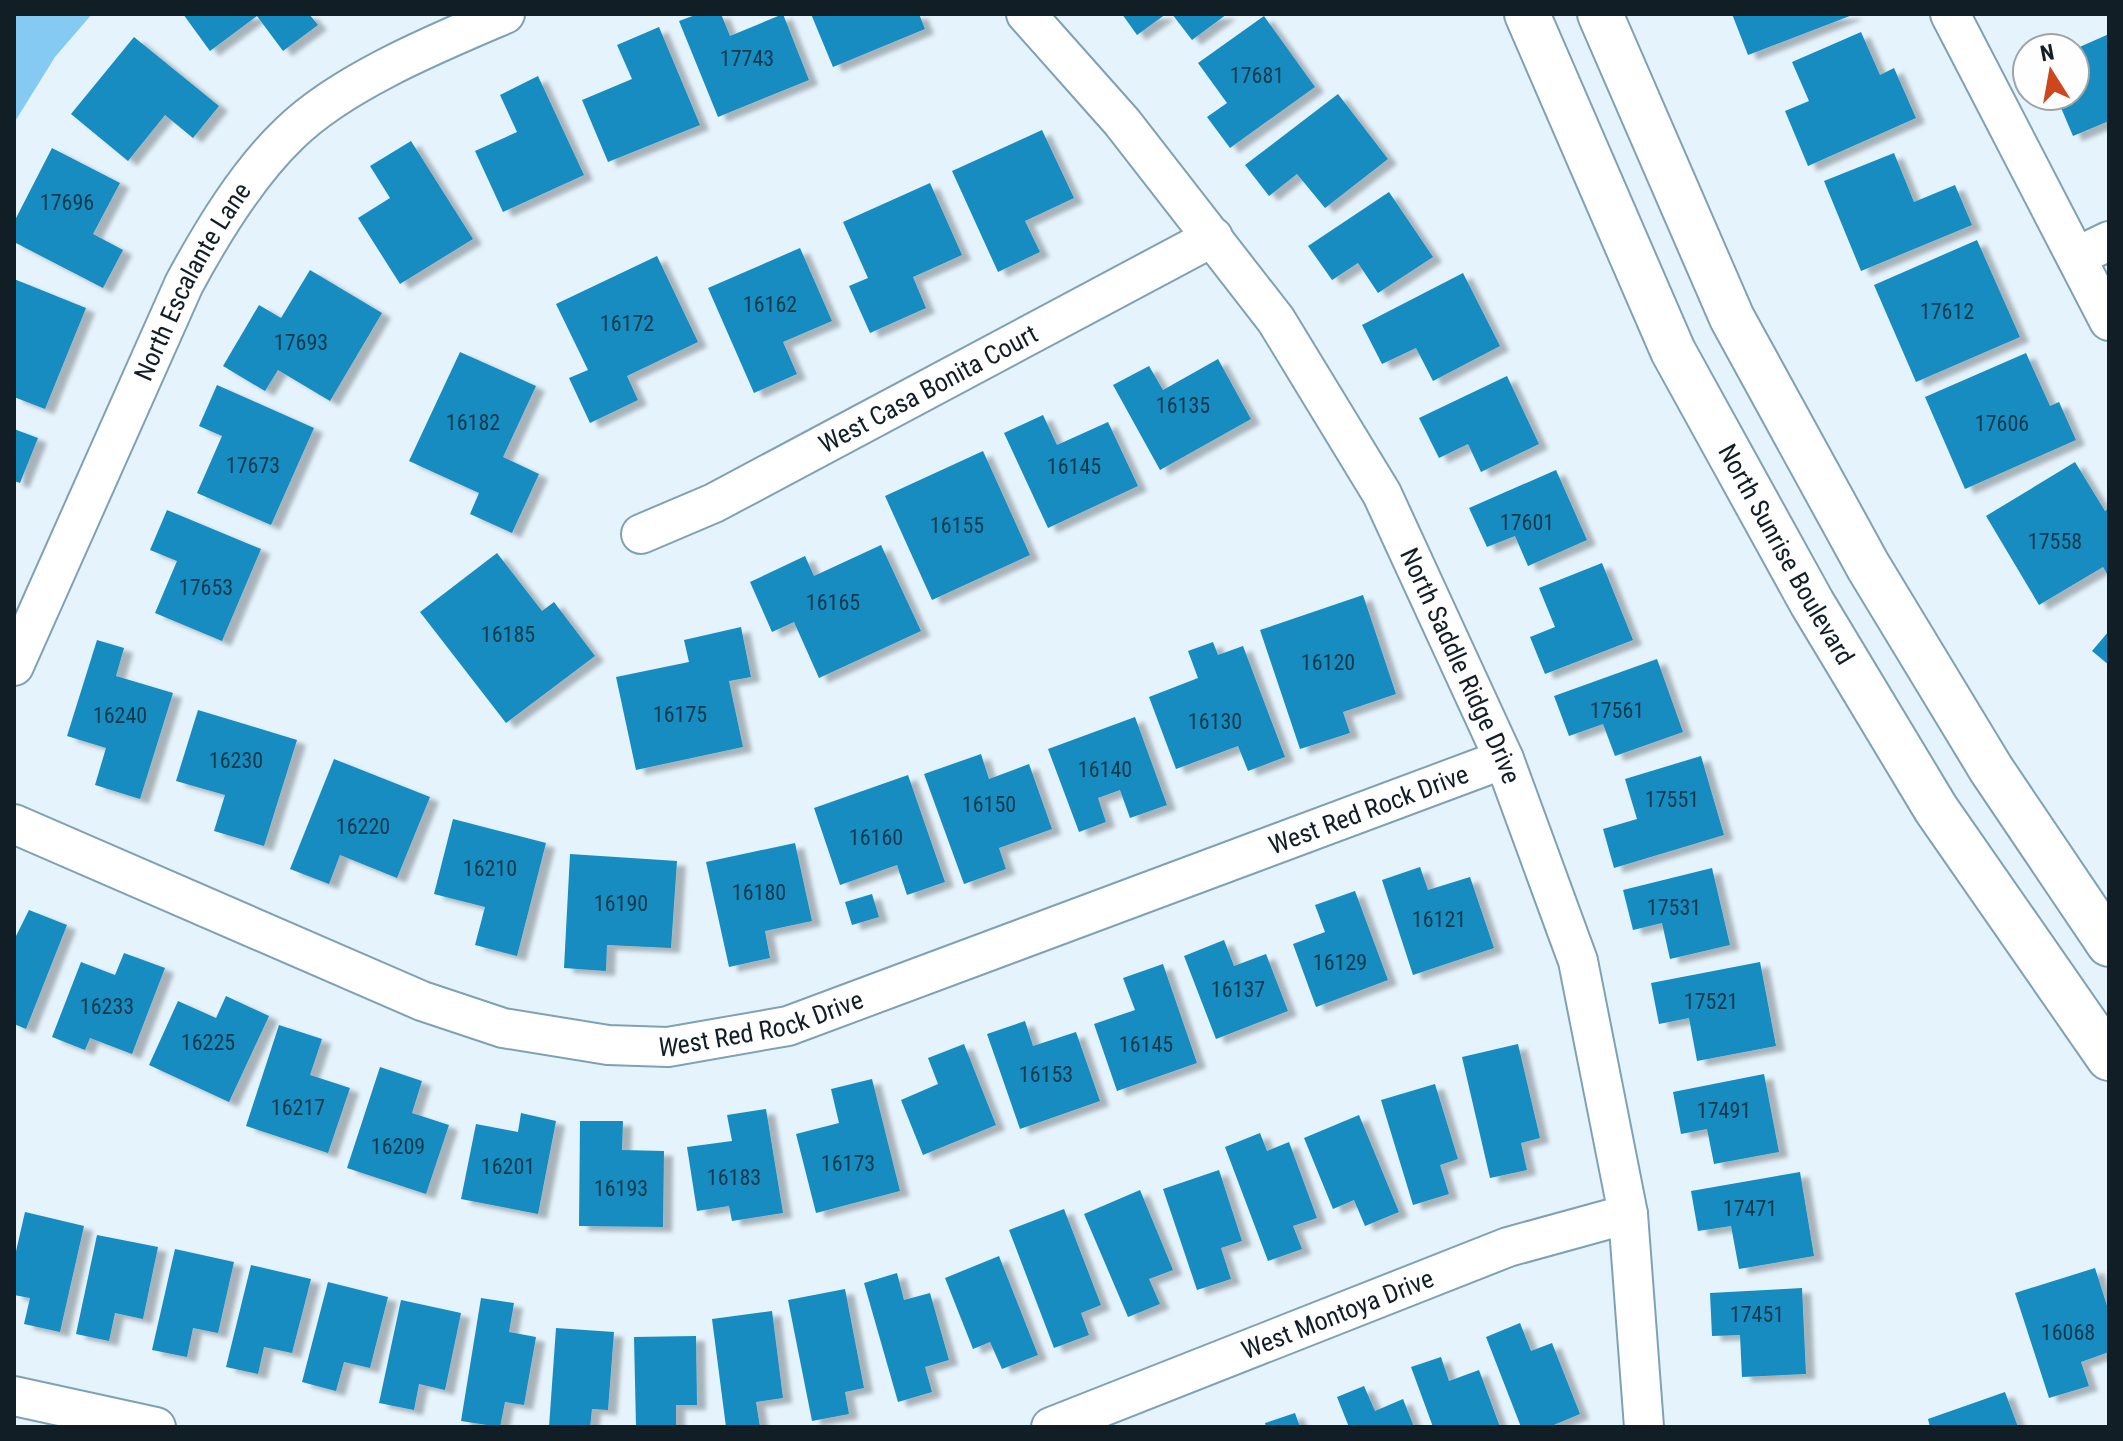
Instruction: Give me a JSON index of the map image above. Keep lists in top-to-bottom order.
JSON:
{
  "streets": {
    "street": [
      "North Escalante Lane",
      "West Casa Bonita Court",
      "North Sunrise Boulevard",
      "North Saddle Ridge Drive",
      "West Red Rock Drive",
      "West Montoya Drive"
    ]
  },
  "crossings": [
    ["West Casa Bonita Court", "North Saddle Ridge Drive"],
    ["North Saddle Ridge Drive", "West Red Rock Drive"],
    ["North Saddle Ridge Drive", "West Montoya Drive"]
  ],
  "house_numbers": [
    "17743",
    "17681",
    "17696",
    "16162",
    "17612",
    "16172",
    "17693",
    "16135",
    "16182",
    "17606",
    "17673",
    "16145",
    "17601",
    "16155",
    "17558",
    "17653",
    "16165",
    "16185",
    "16120",
    "17561",
    "16175",
    "16240",
    "16130",
    "16230",
    "16140",
    "17551",
    "16150",
    "16220",
    "16160",
    "16210",
    "16180",
    "16190",
    "17531",
    "16121",
    "16129",
    "16137",
    "17521",
    "16233",
    "16225",
    "16145",
    "16153",
    "16217",
    "17491",
    "16209",
    "16173",
    "16201",
    "16183",
    "16193",
    "17471",
    "17451",
    "16068"
  ],
  "north": "top"
}
